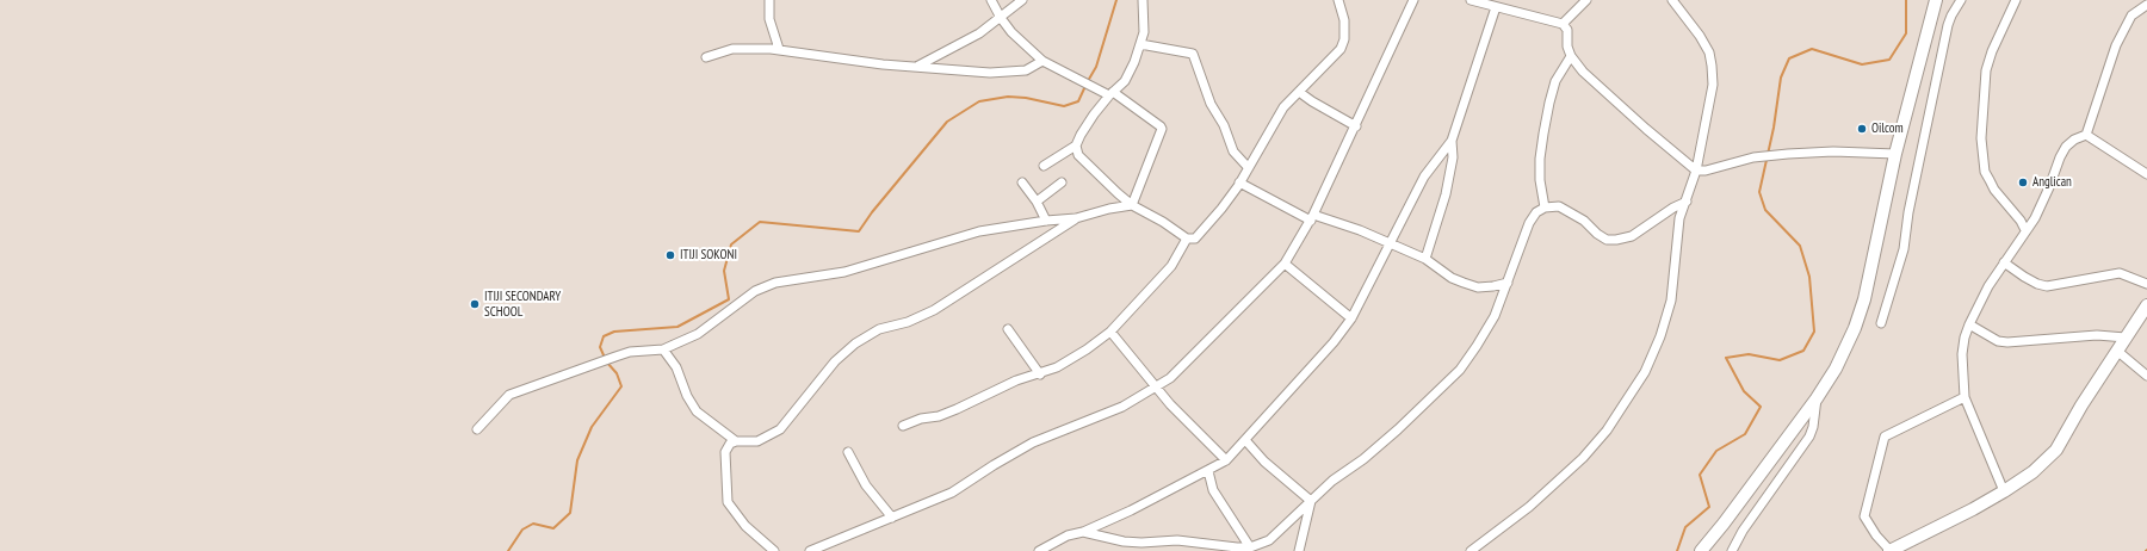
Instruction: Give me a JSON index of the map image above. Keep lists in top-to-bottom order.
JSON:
{
  "places": [
    "Oilcom",
    "Anglican",
    "ITIJI SOKONI",
    "ITIJI SECONDARY SCHOOL"
  ]
}
